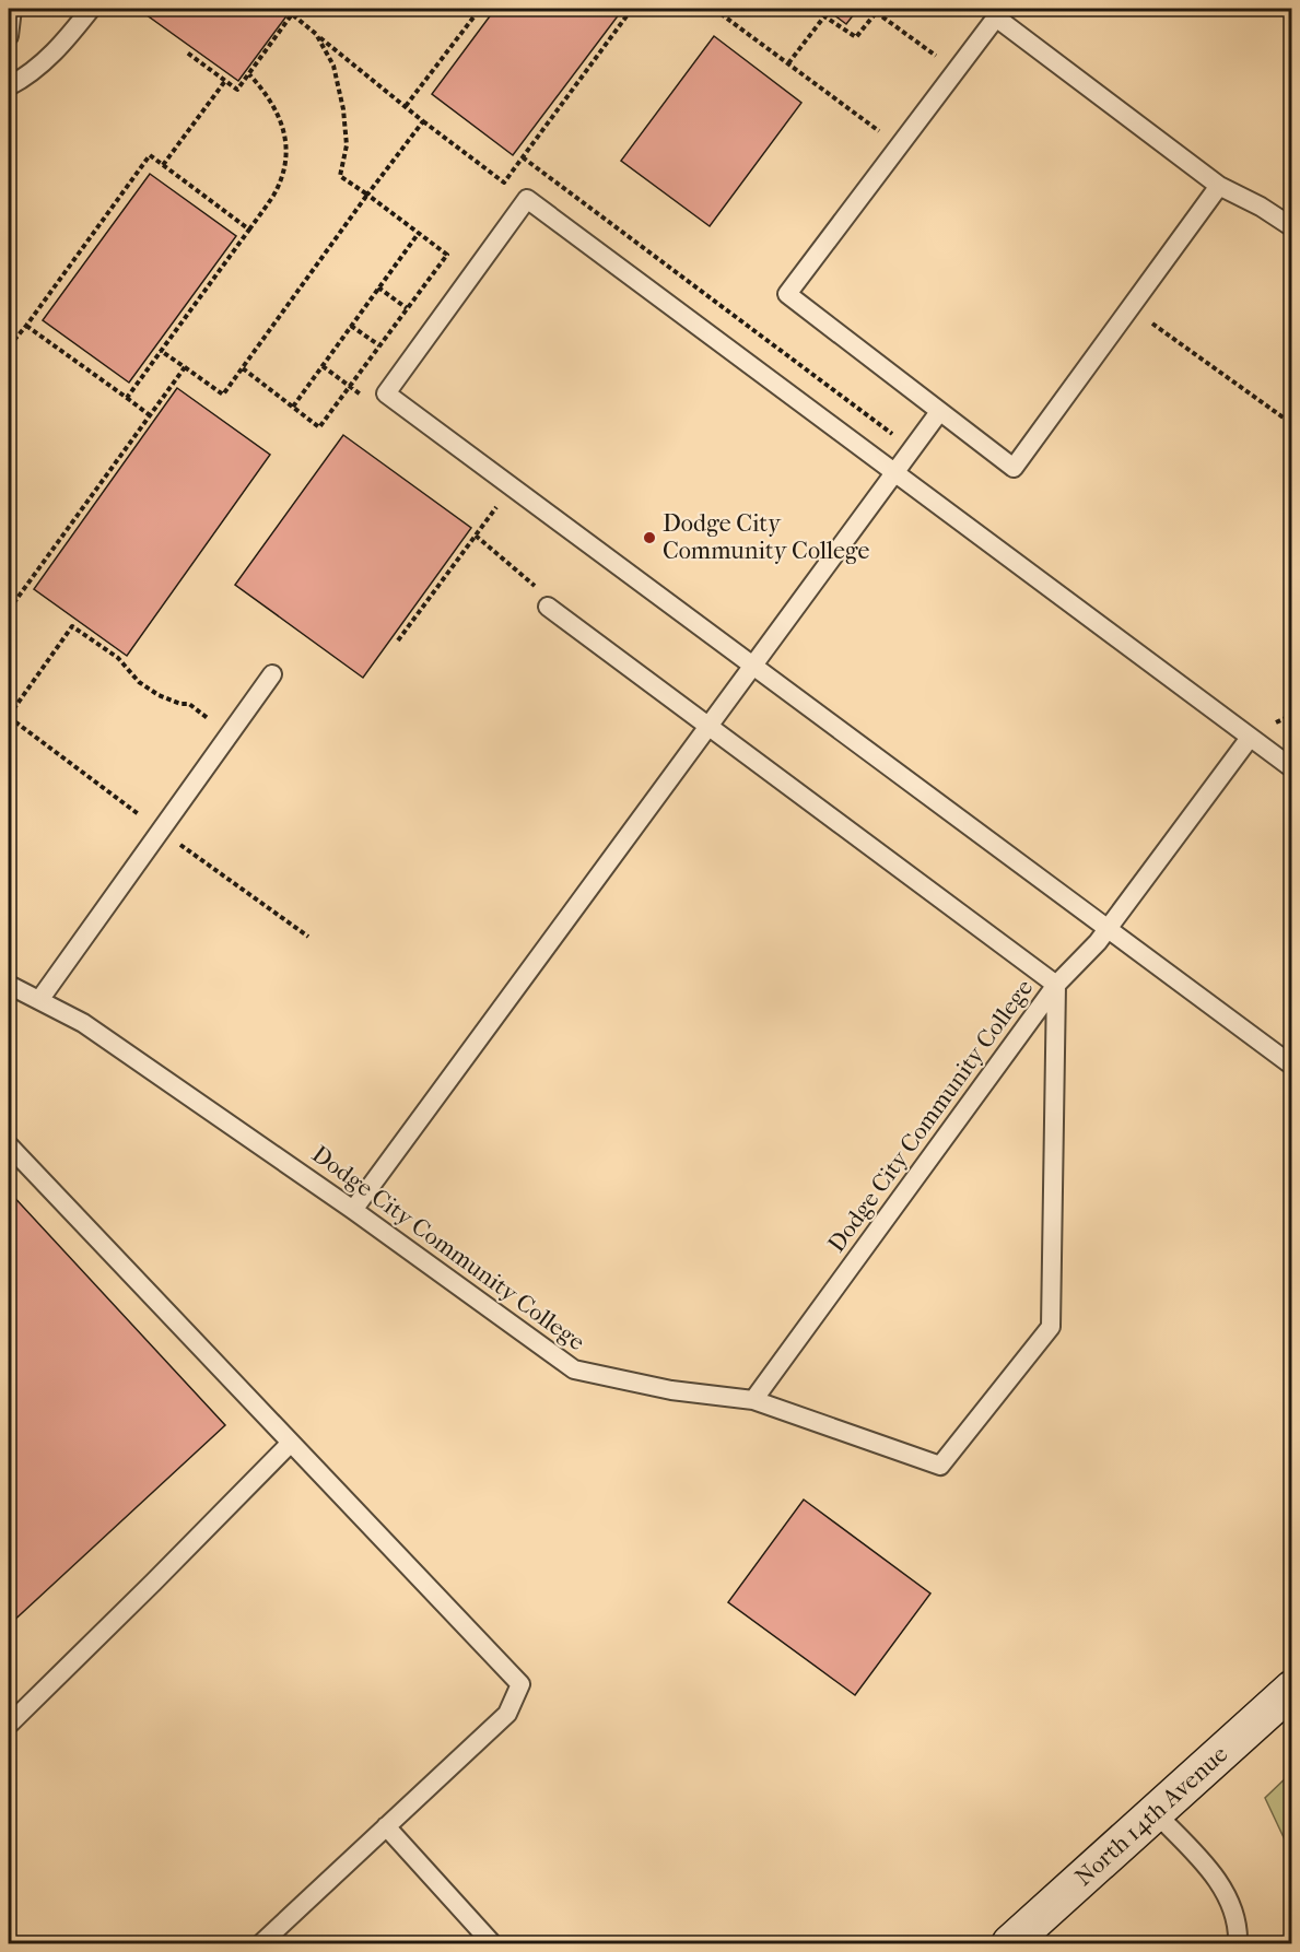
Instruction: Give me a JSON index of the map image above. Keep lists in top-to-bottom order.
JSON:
{
  "streets": {
    "main road": ["North 14th Avenue"],
    "lane": ["Dodge City Community College"]
  },
  "places": ["Dodge City Community College"]
}
